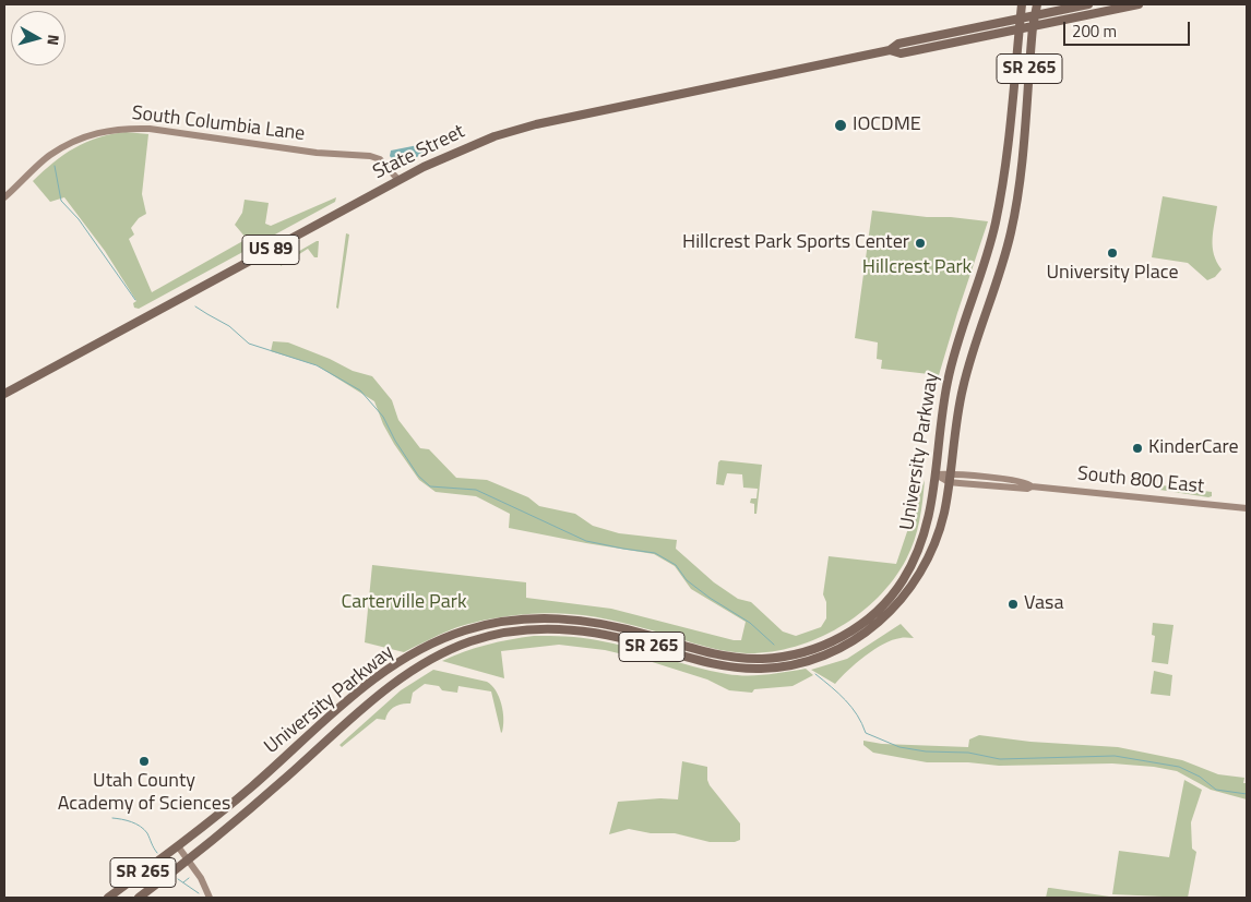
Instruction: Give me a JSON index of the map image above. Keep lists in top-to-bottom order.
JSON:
{
  "streets": {
    "main road": [
      "SR 265",
      "South Columbia Lane",
      "State Street",
      "US 89",
      "University Parkway",
      "South 800 East"
    ]
  },
  "crossings": [
    ["South Columbia Lane", "State Street"],
    ["State Street", "University Parkway"],
    ["University Parkway", "South 800 East"]
  ],
  "parks": ["Hillcrest Park", "Carterville Park"],
  "places": [
    "IOCDME",
    "Hillcrest Park Sports Center",
    "University Place",
    "KinderCare",
    "Vasa",
    "Utah County Academy of Sciences"
  ],
  "scale_bar": "200 m",
  "north": "right"
}
